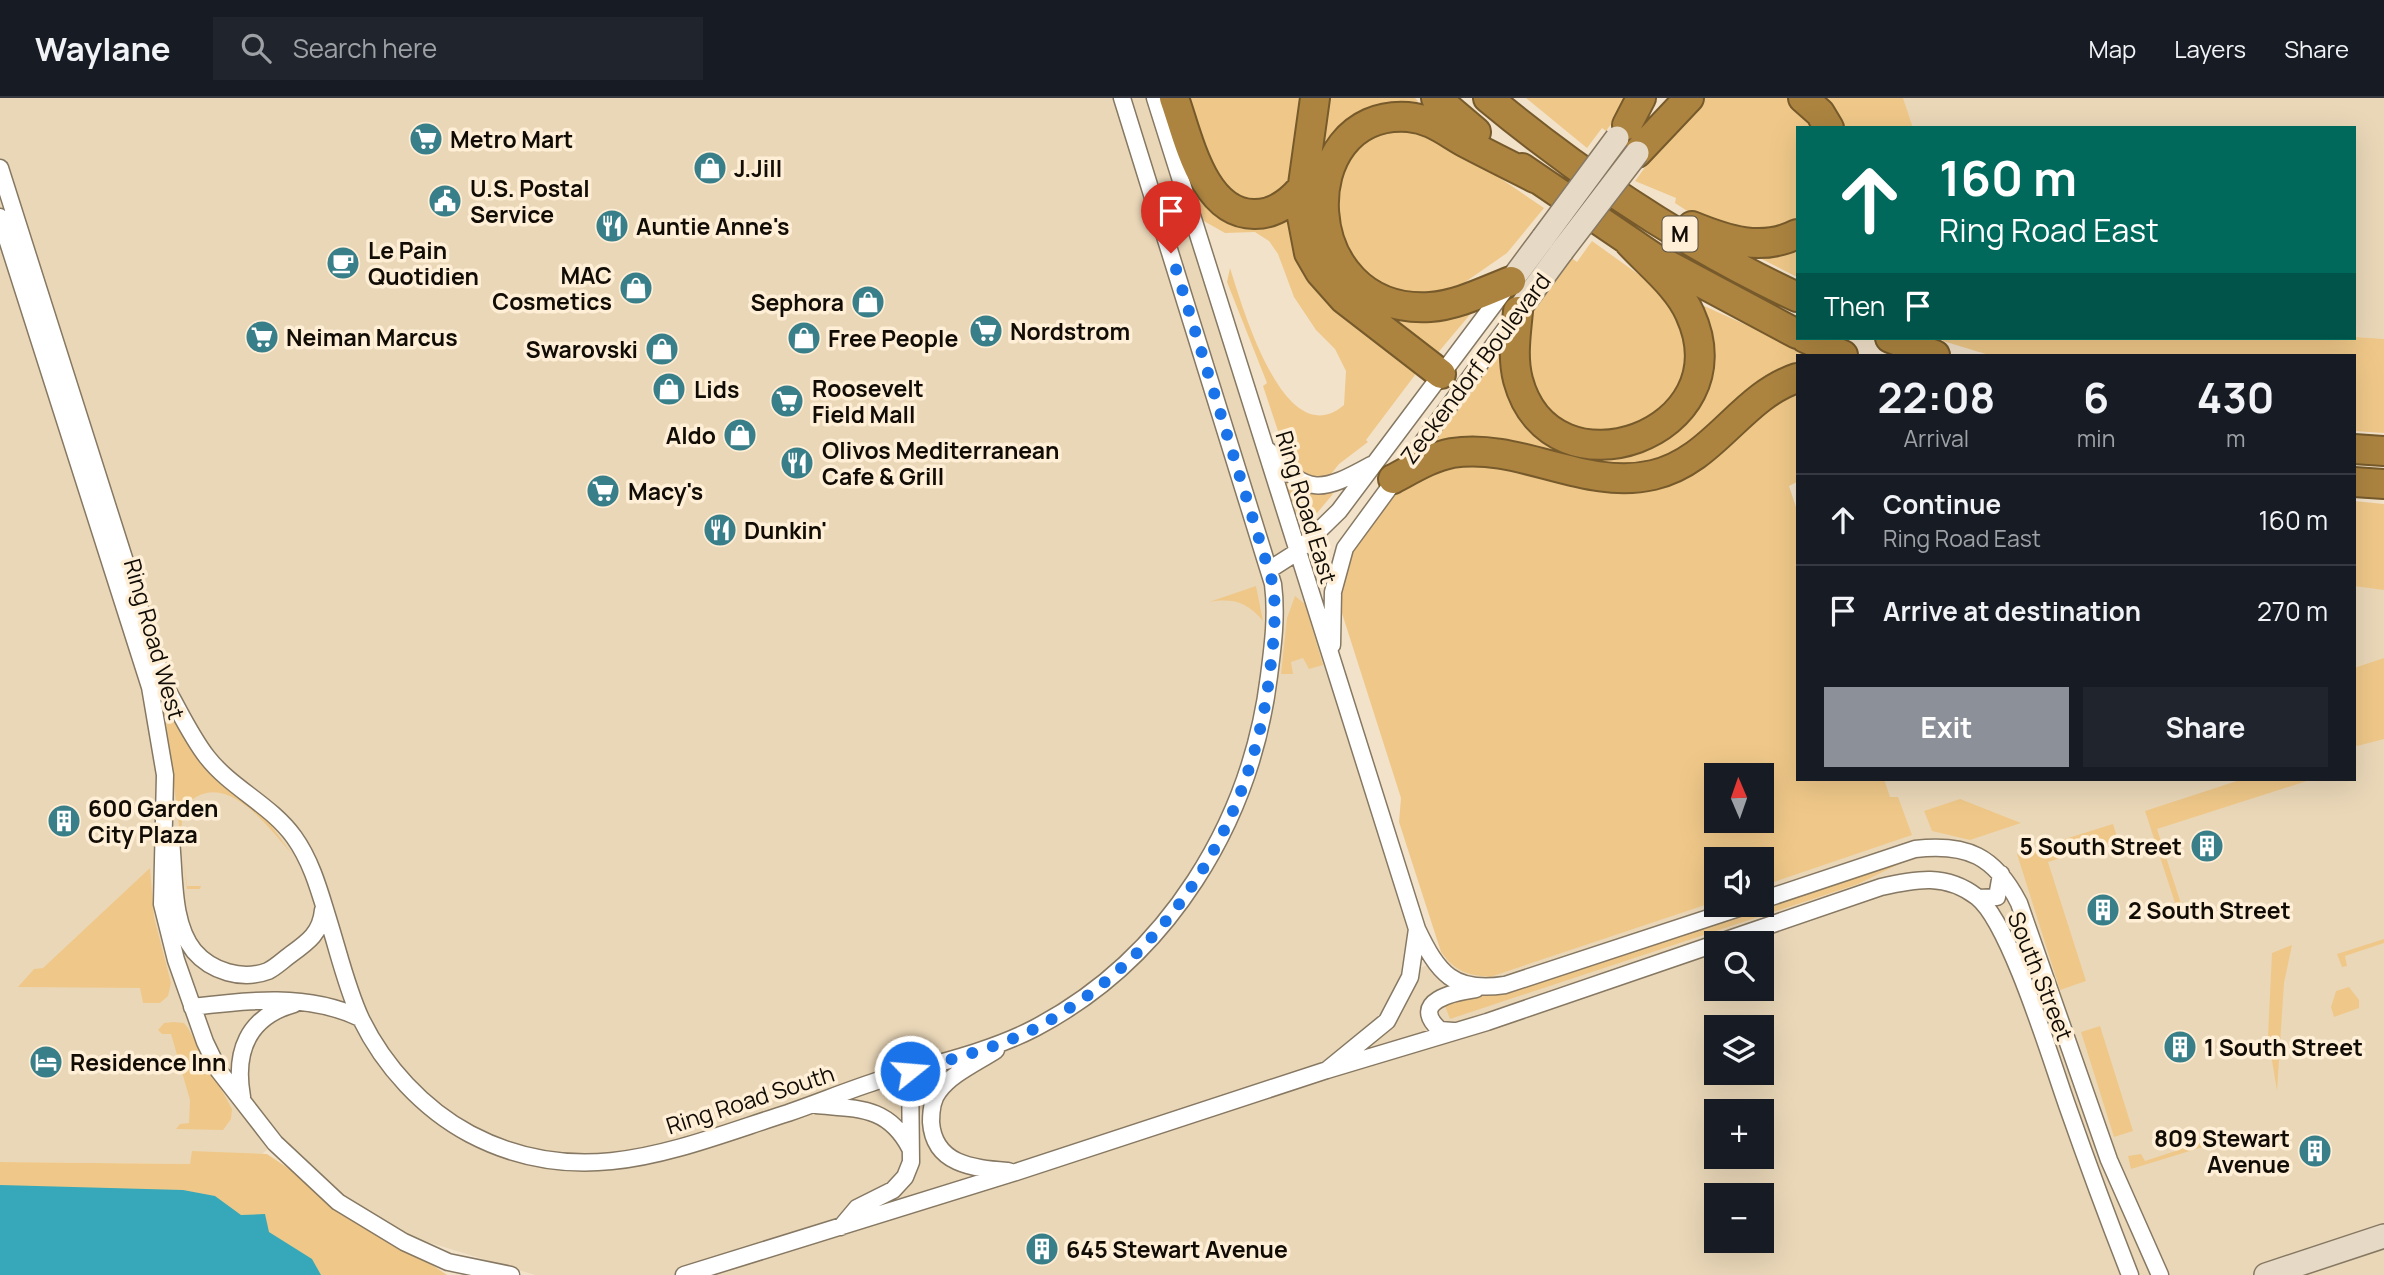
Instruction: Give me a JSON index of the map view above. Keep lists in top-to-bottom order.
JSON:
{
  "streets": {
    "highway": ["M"],
    "main road": ["Zeckendorf Boulevard"],
    "street": [
      "Ring Road East",
      "Ring Road West",
      "South Street",
      "Ring Road South"
    ]
  },
  "crossings": [
    ["Zeckendorf Boulevard", "Ring Road East"],
    ["Zeckendorf Boulevard", "Ring Road South"],
    ["Ring Road West", "Ring Road South"]
  ],
  "places": {
    "supermarket": [
      "Metro Mart",
      "Nordstrom",
      "Neiman Marcus",
      "Roosevelt Field Mall",
      "Macy's"
    ],
    "shop": [
      "J.Jill",
      "MAC Cosmetics",
      "Sephora",
      "Free People",
      "Swarovski",
      "Lids",
      "Aldo"
    ],
    "public building": ["U.S. Postal Service"],
    "restaurant": ["Auntie Anne's", "Olivos Mediterranean Cafe & Grill", "Dunkin'"],
    "cafe": ["Le Pain Quotidien"],
    "building": [
      "600 Garden City Plaza",
      "5 South Street",
      "2 South Street",
      "1 South Street",
      "809 Stewart Avenue",
      "645 Stewart Avenue"
    ],
    "hotel": ["Residence Inn"]
  },
  "north": "top",
  "page": {
    "header": "Waylane",
    "search": "Search here",
    "nav": ["Map", "Layers", "Share"],
    "turn": ["160 m", "Ring Road East"],
    "then": "Then",
    "eta": [
      "22:08",
      "Arrival",
      "6",
      "min",
      "430",
      "m"
    ],
    "list": [
      {
        "name": "Continue",
        "note": "Ring Road East",
        "value": "160 m"
      },
      {
        "name": "Arrive at destination",
        "value": "270 m"
      }
    ],
    "buttons": ["Exit", "Share"],
    "map_buttons": ["+", "−"]
  }
}
